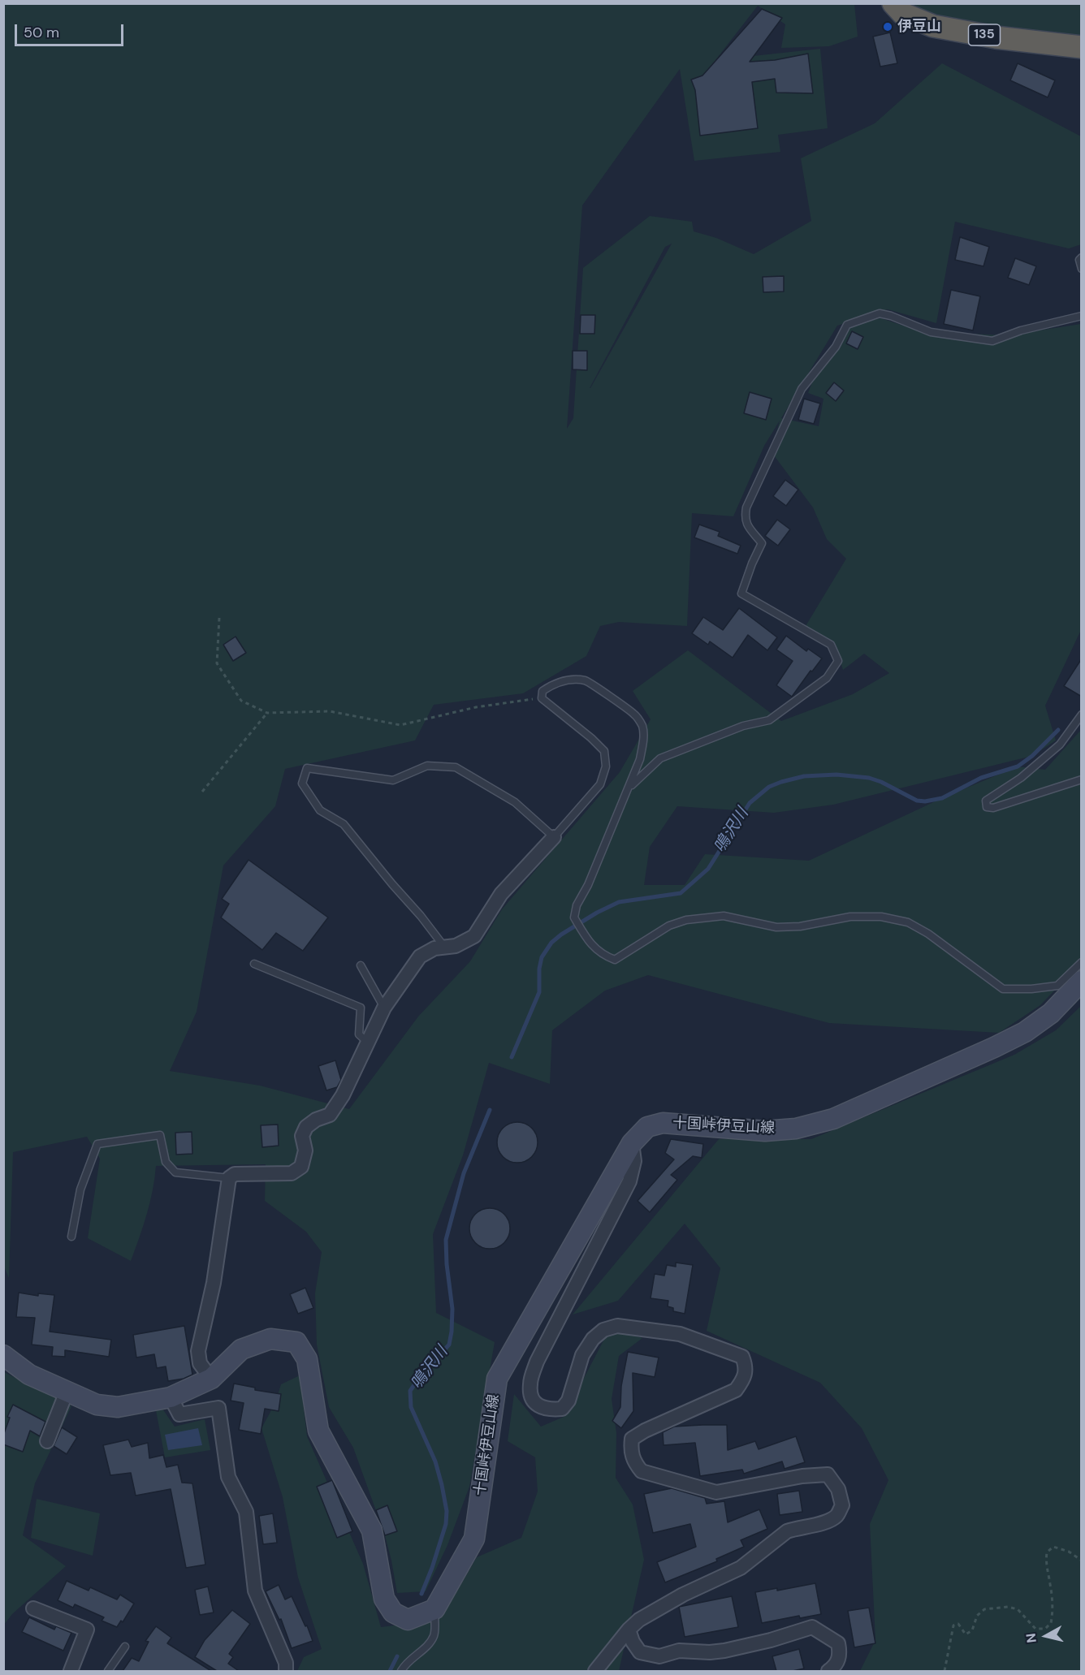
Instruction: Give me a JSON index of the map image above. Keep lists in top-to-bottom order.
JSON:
{
  "streets": {
    "highway": ["135"],
    "main road": ["十国峠伊豆山線"]
  },
  "water": ["鳴沢川"],
  "places": ["伊豆山"],
  "scale_bar": "50 m",
  "north": "left"
}
